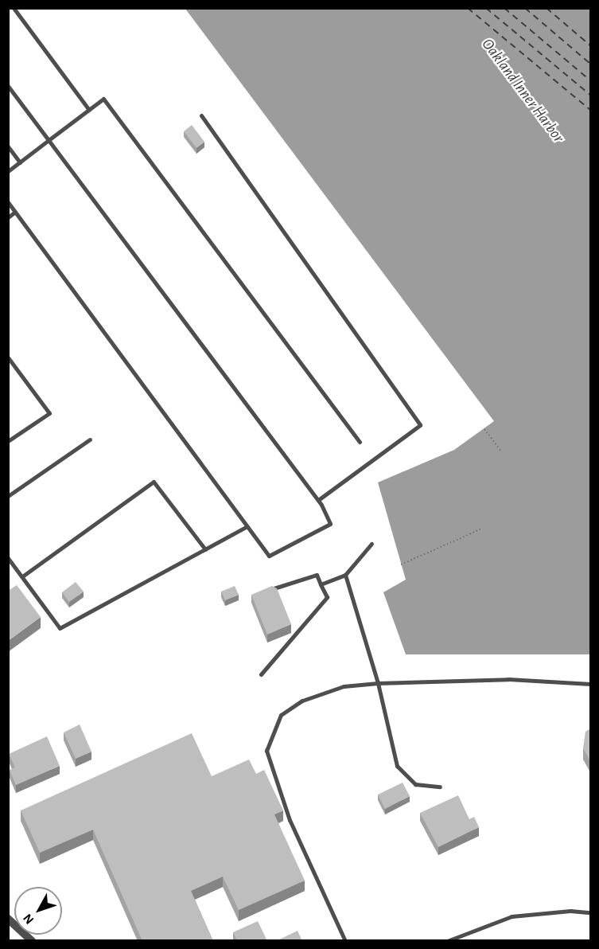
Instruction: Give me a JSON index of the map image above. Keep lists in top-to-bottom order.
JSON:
{
  "water": ["Oakland Inner Harbor"],
  "north": "bottom left"
}
